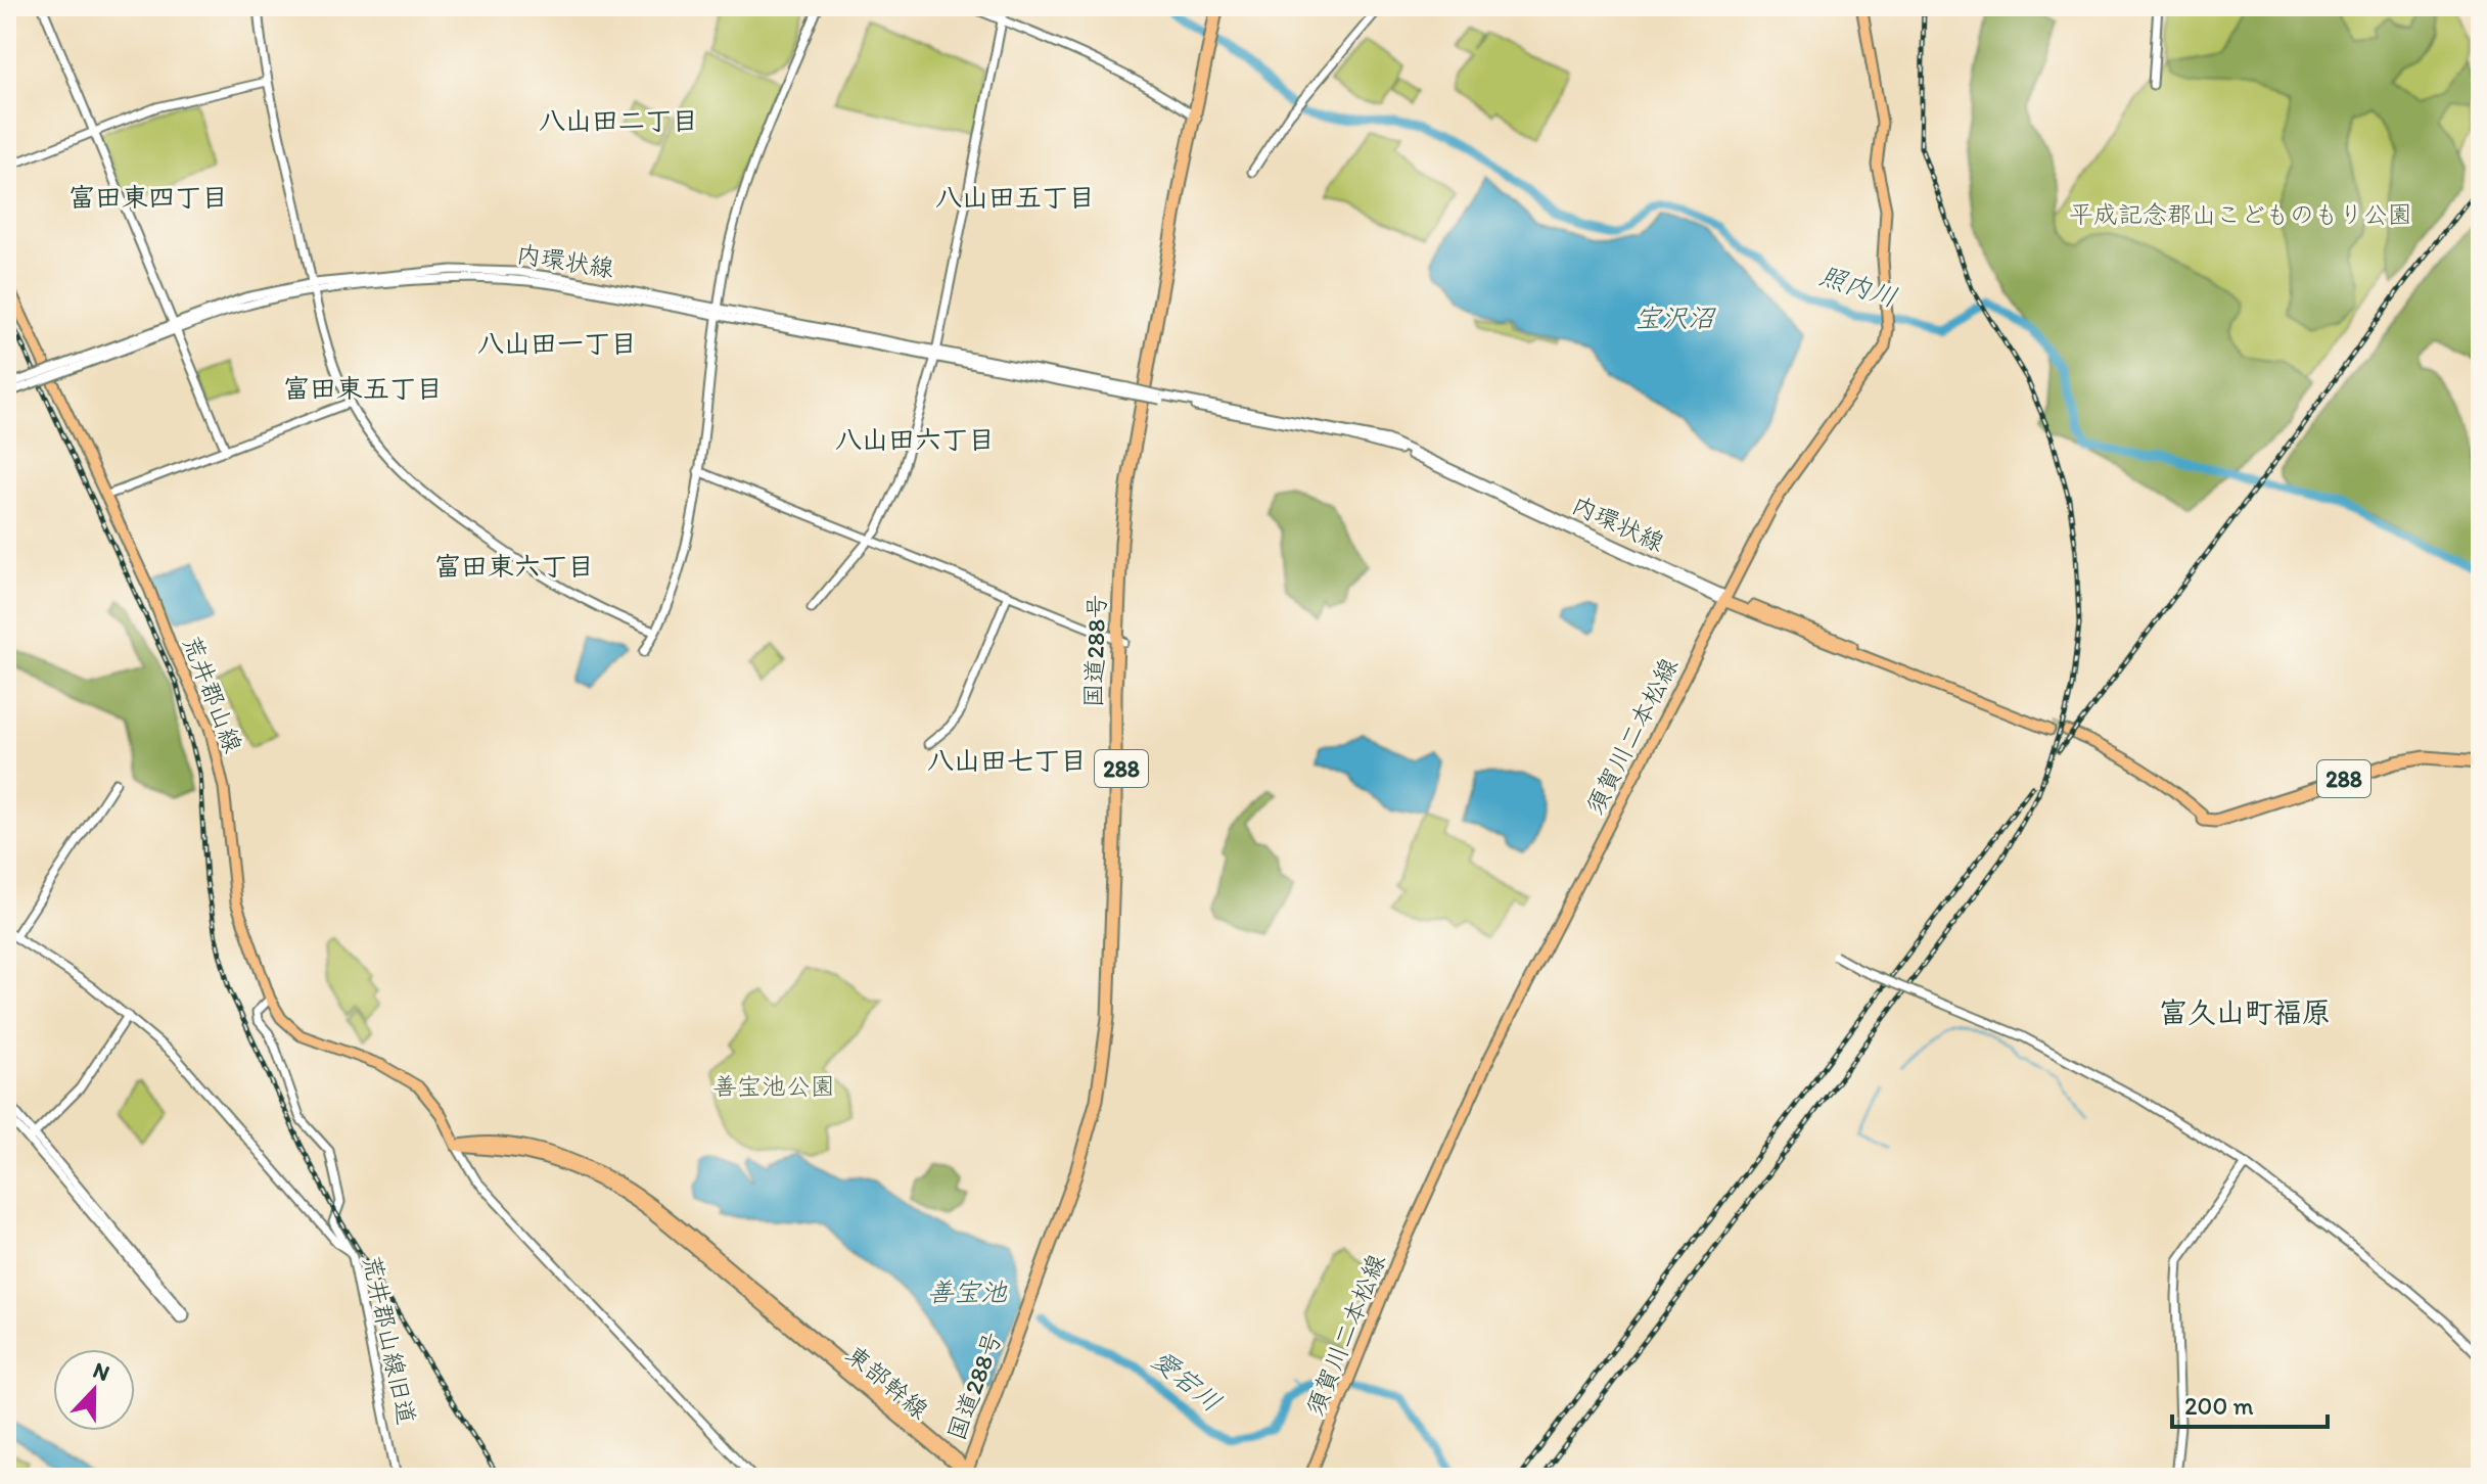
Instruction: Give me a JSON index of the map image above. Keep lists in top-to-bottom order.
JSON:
{
  "streets": {
    "highway": ["国道288号", "288"],
    "main road": [
      "内環状線",
      "荒井郡山線",
      "須賀川二本松線",
      "東部幹線"
    ],
    "street": ["荒井郡山線旧道"]
  },
  "crossings": [
    ["内環状線", "須賀川二本松線"],
    ["国道288号", "東部幹線"],
    ["荒井郡山線", "荒井郡山線旧道"],
    ["荒井郡山線", "東部幹線"]
  ],
  "districts": [
    "八山田二丁目",
    "富田東四丁目",
    "八山田五丁目",
    "八山田一丁目",
    "富田東五丁目",
    "八山田六丁目",
    "富田東六丁目",
    "八山田七丁目",
    "富久山町福原"
  ],
  "water": [
    "照内川",
    "宝沢沼",
    "善宝池",
    "愛宕川"
  ],
  "parks": ["平成記念郡山こどものもり公園", "善宝池公園"],
  "scale_bar": "200 m",
  "north": "top"
}
